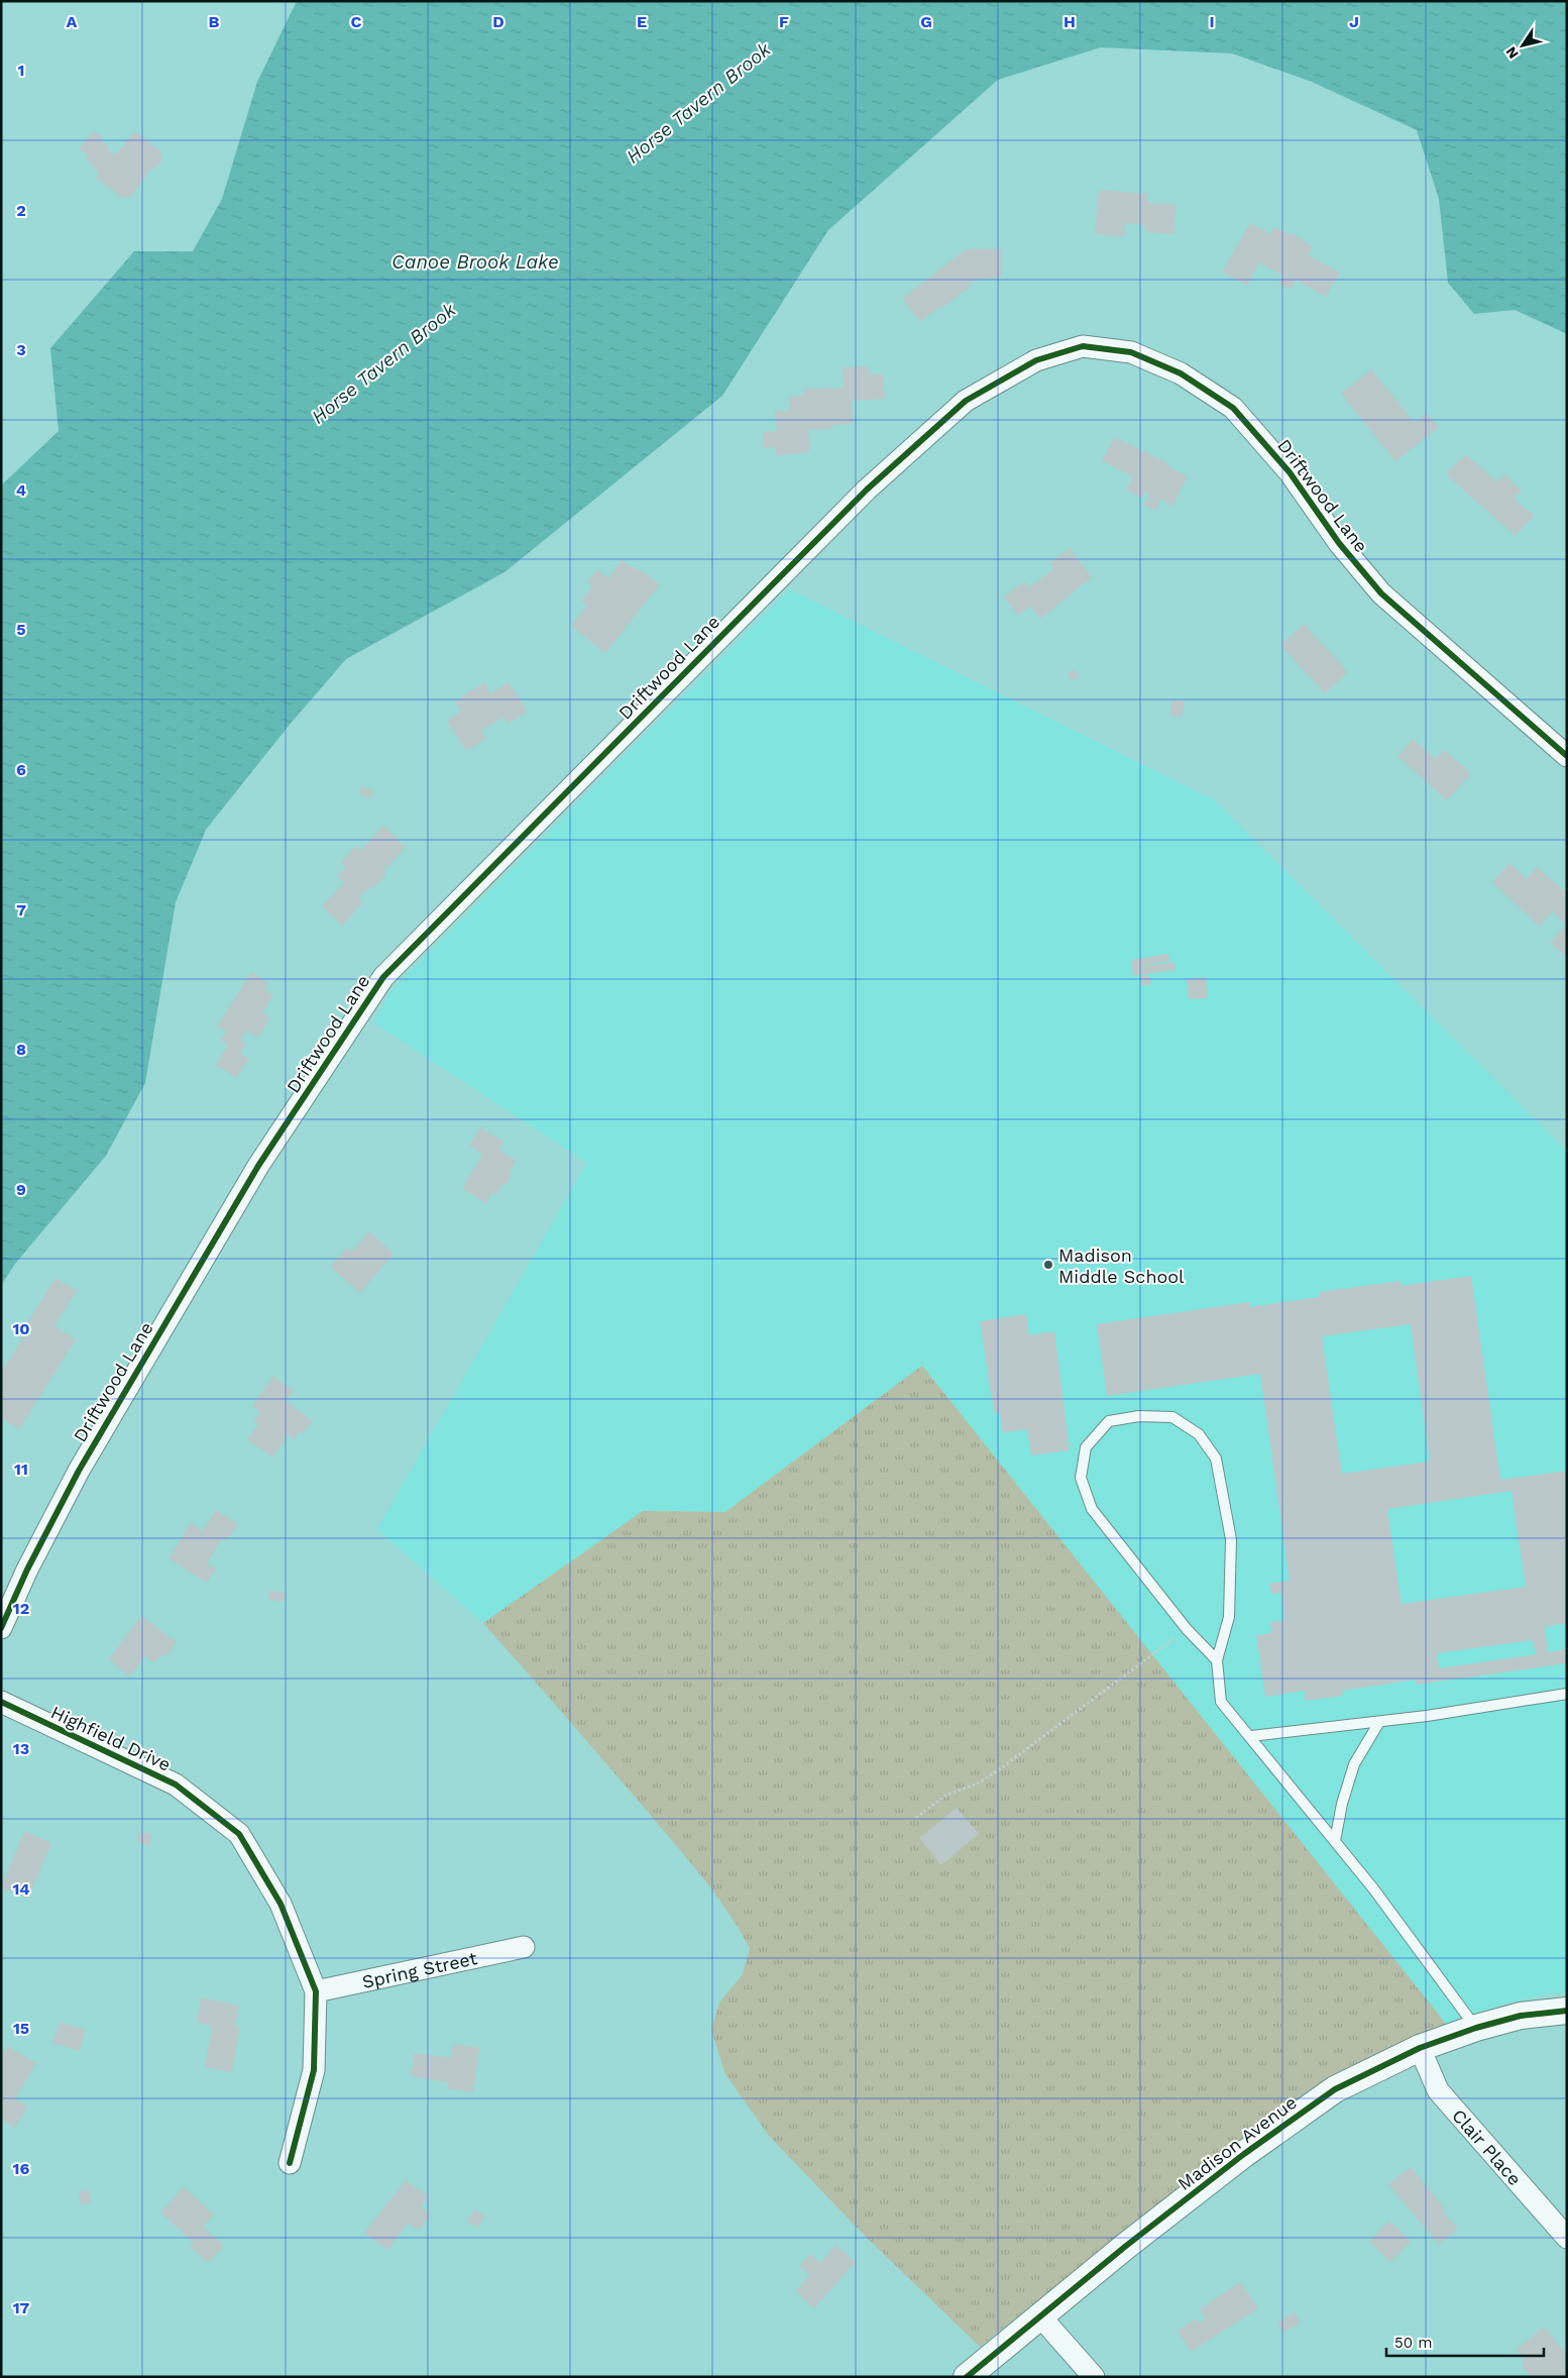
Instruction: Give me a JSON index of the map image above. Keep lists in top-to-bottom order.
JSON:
{
  "streets": {
    "street": [
      "Driftwood Lane",
      "Highfield Drive",
      "Spring Street",
      "Madison Avenue",
      "Clair Place"
    ]
  },
  "crossings": [
    ["Highfield Drive", "Spring Street"],
    ["Madison Avenue", "Clair Place"]
  ],
  "water": ["Horse Tavern Brook", "Canoe Brook Lake"],
  "places": ["Madison Middle School"],
  "scale_bar": "50 m",
  "north": "bottom left",
  "grid": {
    "columns": [
      "A",
      "B",
      "C",
      "D",
      "E",
      "F",
      "G",
      "H",
      "I",
      "J"
    ],
    "rows": [
      "1",
      "2",
      "3",
      "4",
      "5",
      "6",
      "7",
      "8",
      "9",
      "10",
      "11",
      "12",
      "13",
      "14",
      "15",
      "16",
      "17"
    ]
  }
}
